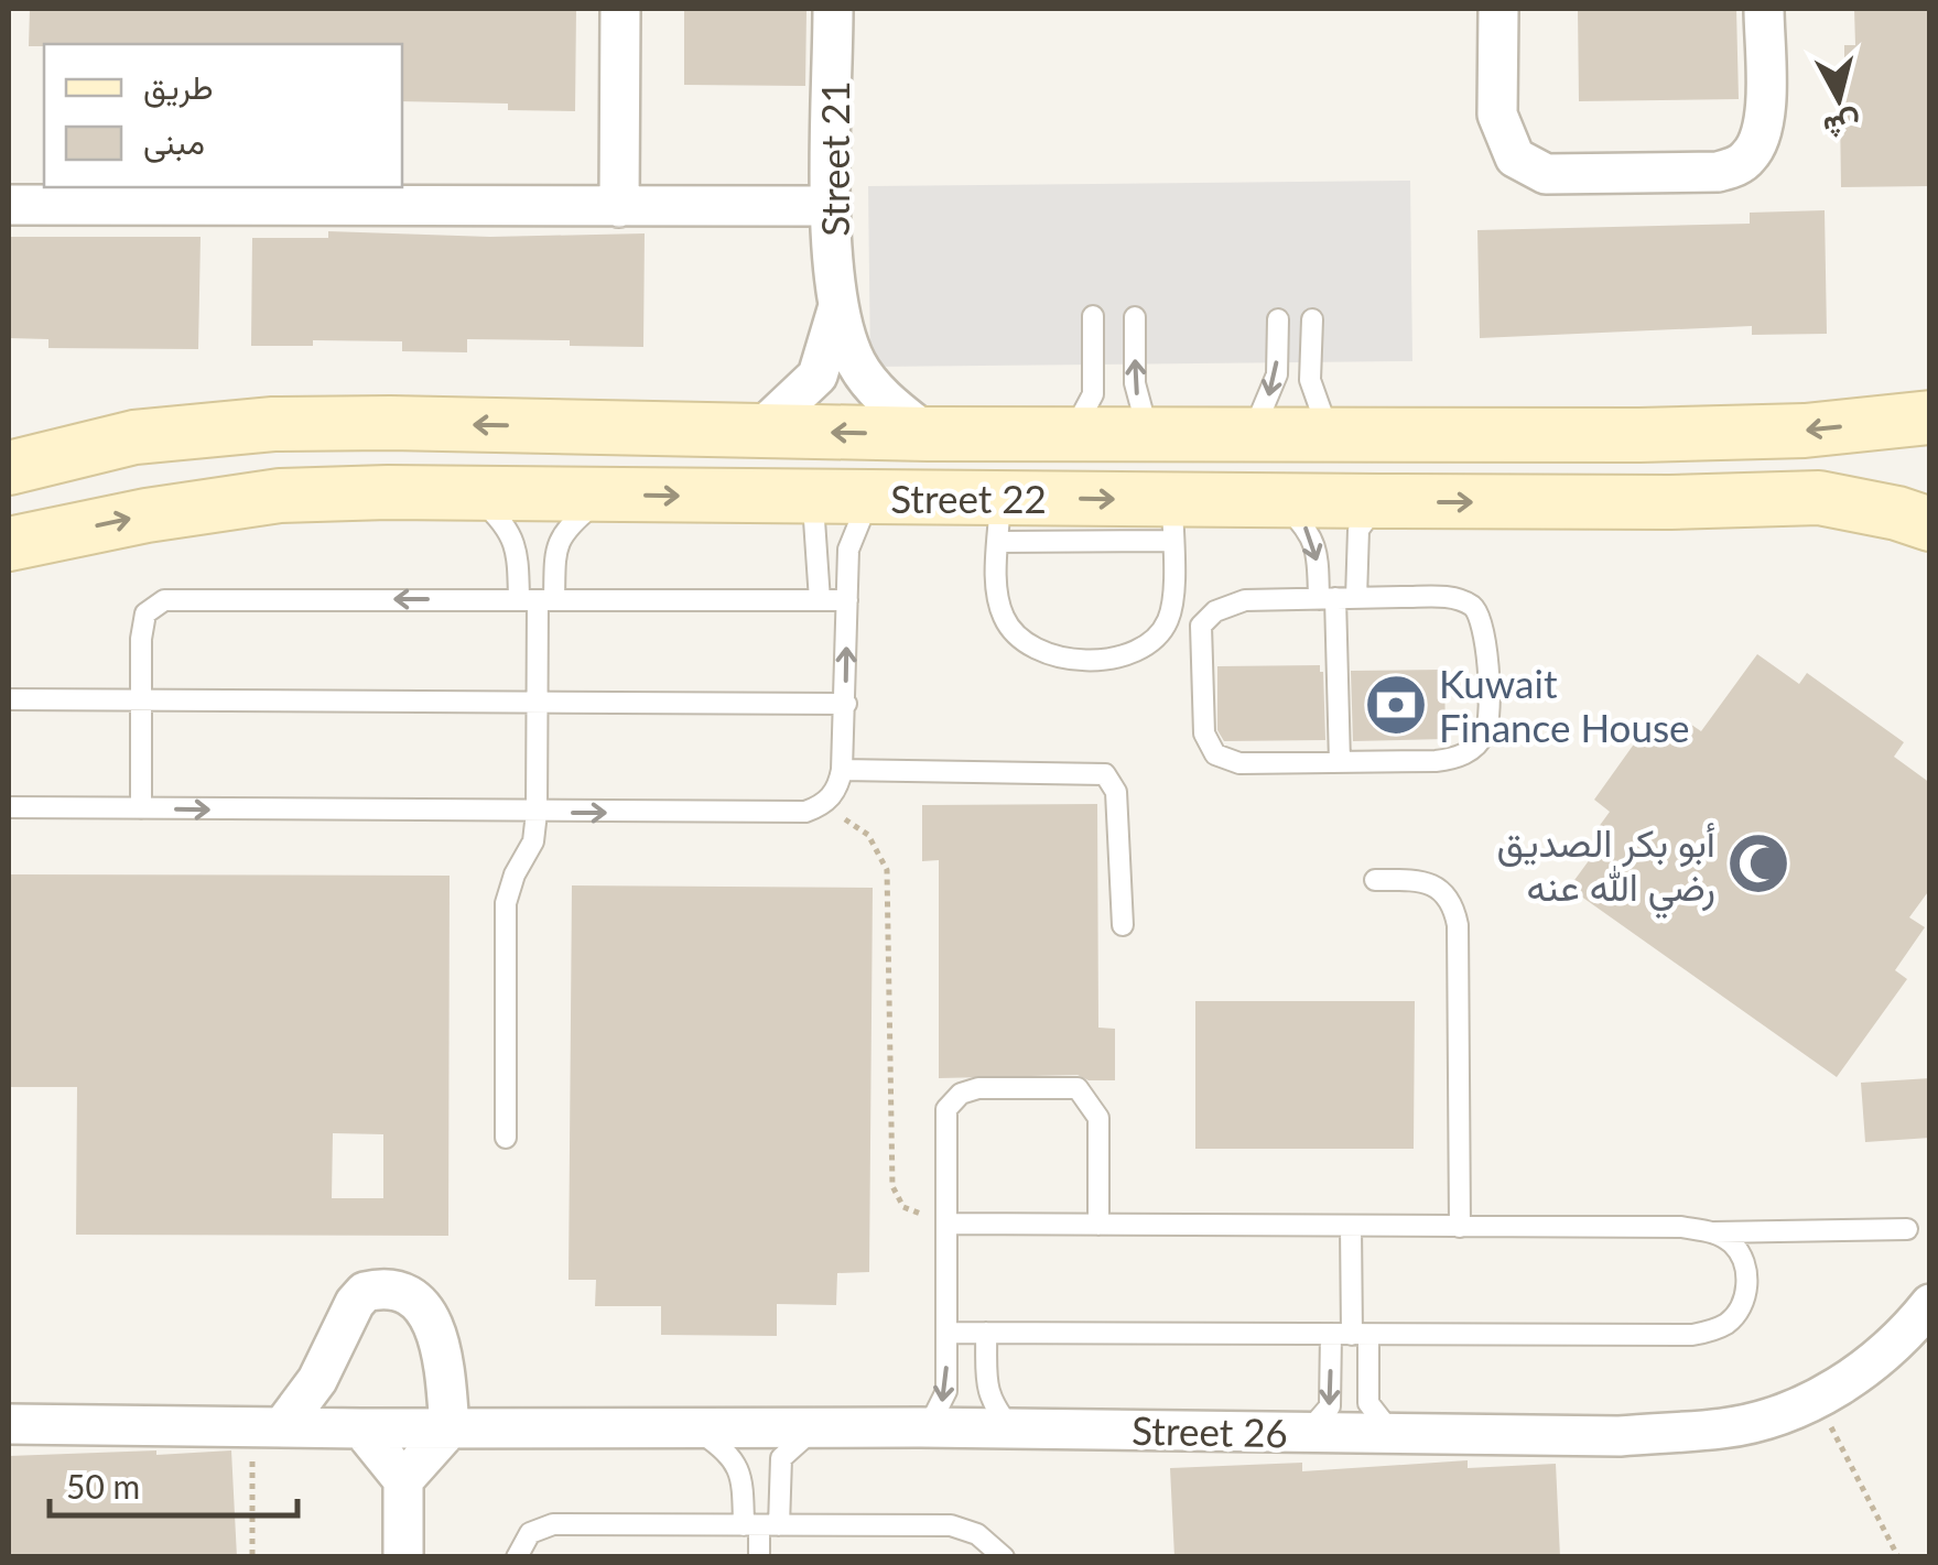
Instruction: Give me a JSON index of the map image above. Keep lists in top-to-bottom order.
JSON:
{
  "streets": {
    "street": ["Street 21", "Street 22", "Street 26"]
  },
  "crossings": [
    ["Street 21", "Street 22"]
  ],
  "places": {
    "bank": ["Kuwait Finance House"],
    "mosque": ["أبو بكر الصديق رضي الله عنه"]
  },
  "legend": ["طريق", "مبنى"],
  "scale_bar": "50 m",
  "north": "bottom"
}
